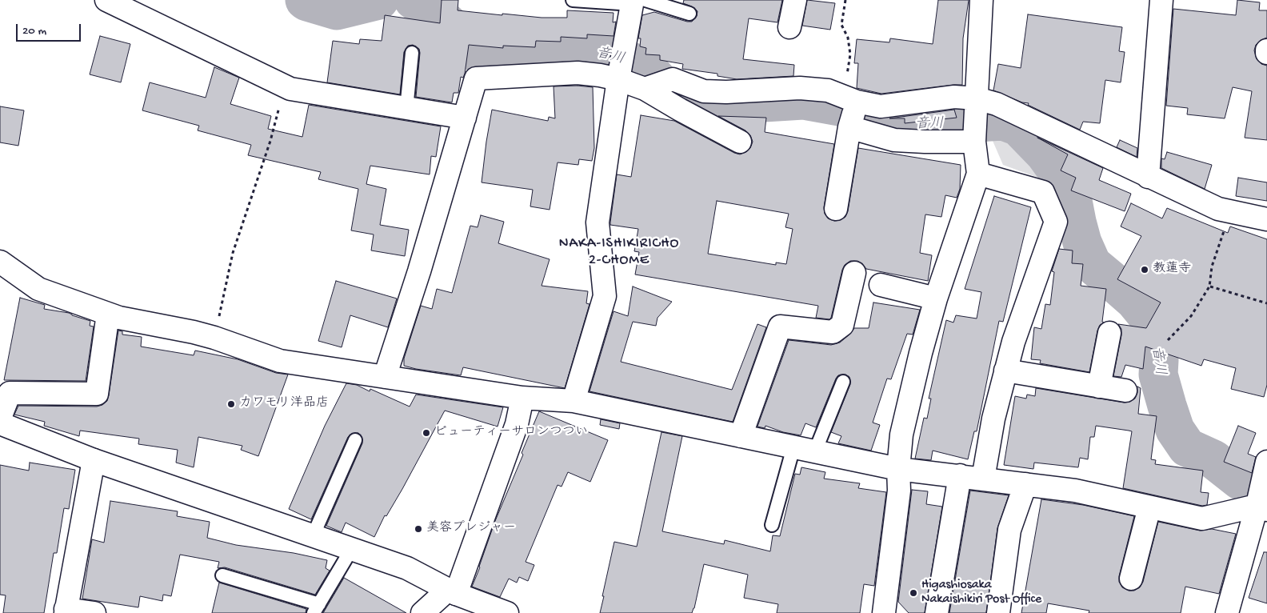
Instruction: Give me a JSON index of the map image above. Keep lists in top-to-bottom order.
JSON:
{
  "districts": ["NAKA-ISHIKIRICHO 2-CHOME"],
  "water": ["音川"],
  "places": [
    "教蓮寺",
    "カワモリ洋品店",
    "ビューティーサロンつつい",
    "美容プレジャー",
    "Higashiosaka Nakaishikiri Post Office"
  ],
  "scale_bar": "20 m"
}
